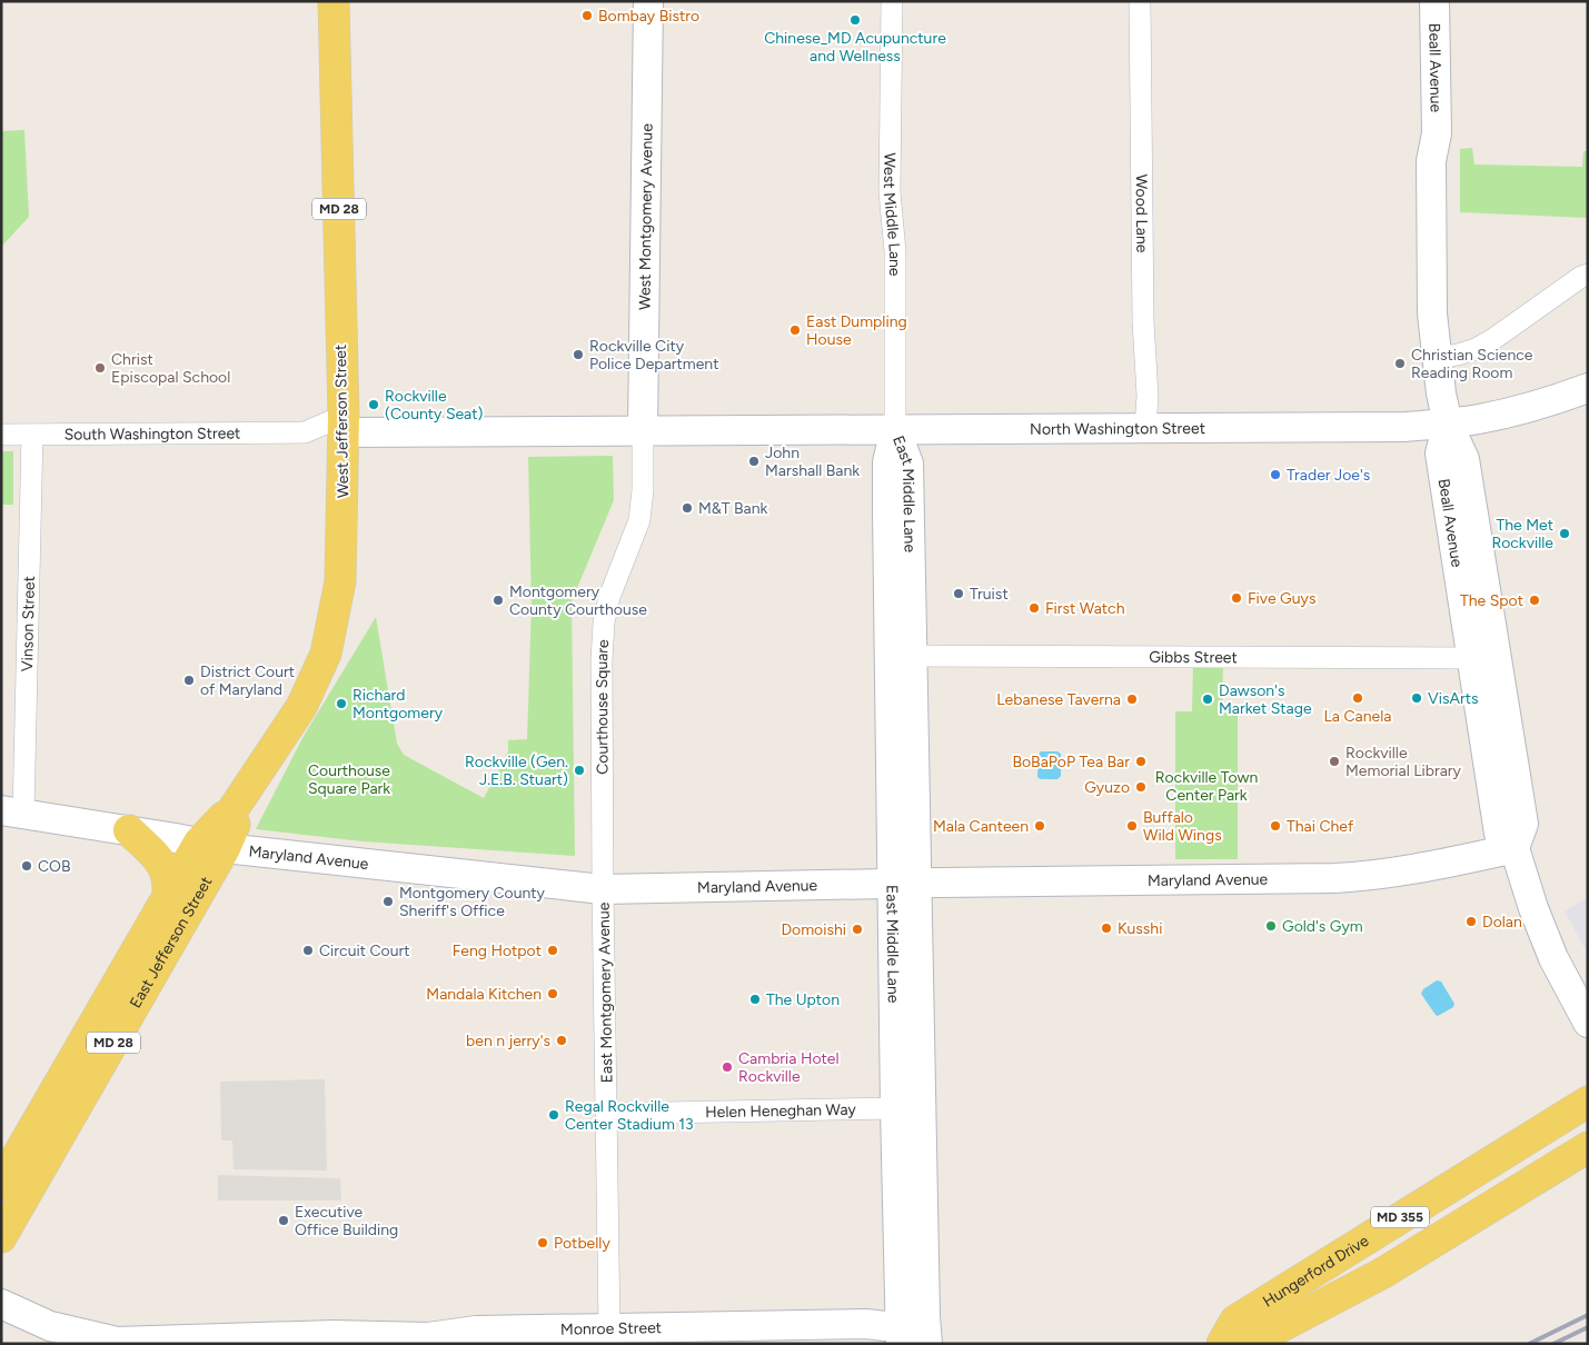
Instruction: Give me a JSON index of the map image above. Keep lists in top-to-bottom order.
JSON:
{
  "streets": {
    "main road": [
      "MD 28",
      "West Jefferson Street",
      "East Jefferson Street",
      "MD 355",
      "Hungerford Drive"
    ],
    "street": [
      "Beall Avenue",
      "West Middle Lane",
      "Wood Lane",
      "West Montgomery Avenue",
      "North Washington Street",
      "South Washington Street",
      "East Middle Lane",
      "Vinson Street",
      "Gibbs Street",
      "Courthouse Square",
      "Maryland Avenue",
      "East Montgomery Avenue",
      "Helen Heneghan Way",
      "Monroe Street"
    ]
  },
  "crossings": [
    ["Beall Avenue", "North Washington Street"],
    ["Beall Avenue", "Gibbs Street"],
    ["Beall Avenue", "Maryland Avenue"],
    ["West Middle Lane", "North Washington Street"],
    ["West Middle Lane", "East Middle Lane"],
    ["Wood Lane", "North Washington Street"],
    ["West Montgomery Avenue", "North Washington Street"],
    ["West Montgomery Avenue", "South Washington Street"],
    ["West Montgomery Avenue", "Courthouse Square"],
    ["West Jefferson Street", "South Washington Street"],
    ["West Jefferson Street", "Maryland Avenue"],
    ["West Jefferson Street", "East Jefferson Street"],
    ["North Washington Street", "South Washington Street"],
    ["North Washington Street", "East Middle Lane"],
    ["North Washington Street", "Courthouse Square"],
    ["South Washington Street", "Vinson Street"],
    ["South Washington Street", "Courthouse Square"],
    ["East Middle Lane", "Gibbs Street"],
    ["East Middle Lane", "Maryland Avenue"],
    ["East Middle Lane", "Helen Heneghan Way"],
    ["East Middle Lane", "Monroe Street"],
    ["Vinson Street", "Maryland Avenue"],
    ["Courthouse Square", "Maryland Avenue"],
    ["Courthouse Square", "East Montgomery Avenue"],
    ["Maryland Avenue", "East Jefferson Street"],
    ["Maryland Avenue", "East Montgomery Avenue"],
    ["East Montgomery Avenue", "Helen Heneghan Way"],
    ["East Montgomery Avenue", "Monroe Street"]
  ],
  "parks": ["Courthouse Square Park", "Rockville Town Center Park"],
  "places": [
    "Bombay Bistro",
    "Chinese_MD Acupuncture and Wellness",
    "East Dumpling House",
    "Rockville City Police Department",
    "Christian Science Reading Room",
    "Christ Episcopal School",
    "Rockville (County Seat)",
    "John Marshall Bank",
    "Trader Joe's",
    "M&T Bank",
    "The Met Rockville",
    "Truist",
    "Five Guys",
    "Montgomery County Courthouse",
    "The Spot",
    "First Watch",
    "District Court of Maryland",
    "La Canela",
    "VisArts",
    "Lebanese Taverna",
    "Dawson's Market Stage",
    "Richard Montgomery",
    "BoBaPoP Tea Bar",
    "Rockville Memorial Library",
    "Rockville (Gen. J.E.B. Stuart)",
    "Gyuzo",
    "Mala Canteen",
    "Buffalo Wild Wings",
    "Thai Chef",
    "COB",
    "Montgomery County Sheriff's Office",
    "Dolan",
    "Gold's Gym",
    "Kusshi",
    "Domoishi",
    "Circuit Court",
    "Feng Hotpot",
    "Mandala Kitchen",
    "The Upton",
    "ben n jerry's",
    "Cambria Hotel Rockville",
    "Regal Rockville Center Stadium 13",
    "Executive Office Building",
    "Potbelly"
  ]
}
